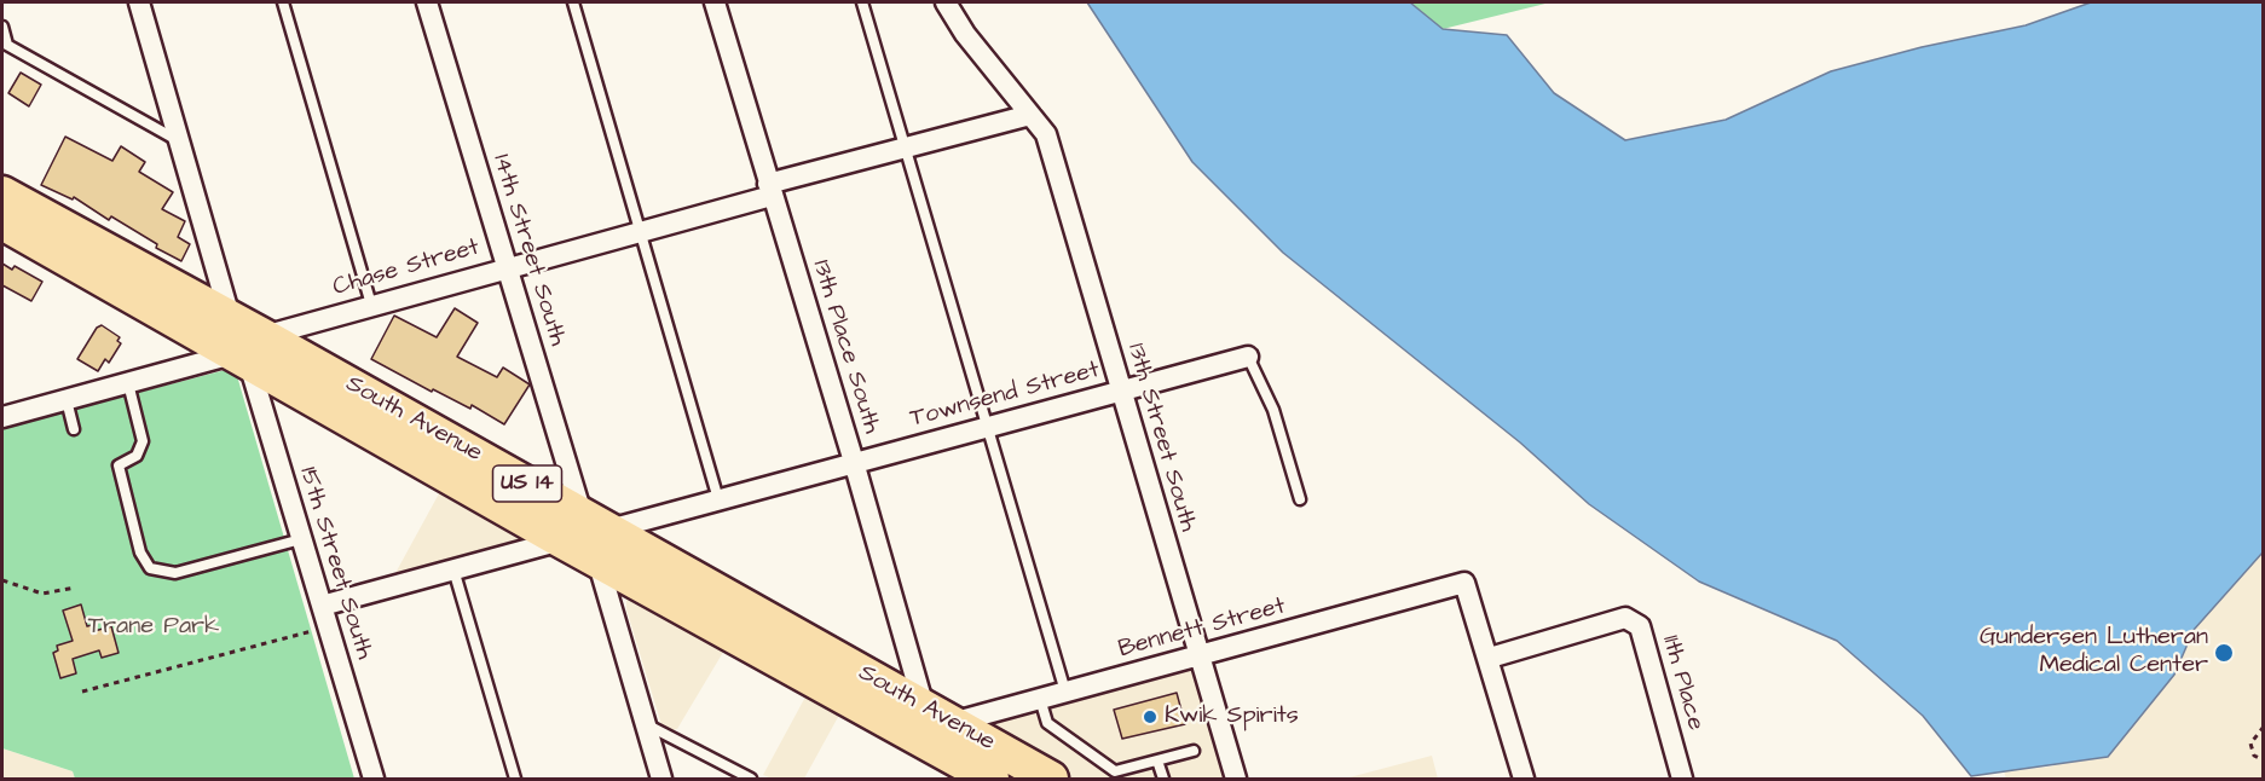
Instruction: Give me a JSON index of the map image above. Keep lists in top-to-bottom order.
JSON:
{
  "streets": {
    "highway": ["South Avenue", "US 14"],
    "street": [
      "14th Street South",
      "Chase Street",
      "13th Place South",
      "Townsend Street",
      "13th Street South",
      "15th Street South",
      "Bennett Street",
      "11th Place"
    ]
  },
  "crossings": [
    ["14th Street South", "Chase Street"],
    ["14th Street South", "Townsend Street"],
    ["14th Street South", "South Avenue"],
    ["Chase Street", "13th Place South"],
    ["Chase Street", "South Avenue"],
    ["Chase Street", "13th Street South"],
    ["Chase Street", "15th Street South"],
    ["13th Place South", "Townsend Street"],
    ["13th Place South", "South Avenue"],
    ["13th Place South", "Bennett Street"],
    ["Townsend Street", "South Avenue"],
    ["Townsend Street", "13th Street South"],
    ["Townsend Street", "15th Street South"],
    ["South Avenue", "15th Street South"],
    ["South Avenue", "Bennett Street"],
    ["13th Street South", "Bennett Street"],
    ["Bennett Street", "11th Place"]
  ],
  "parks": ["Trane Park"],
  "places": ["Gundersen Lutheran Medical Center", "Kwik Spirits"]
}
